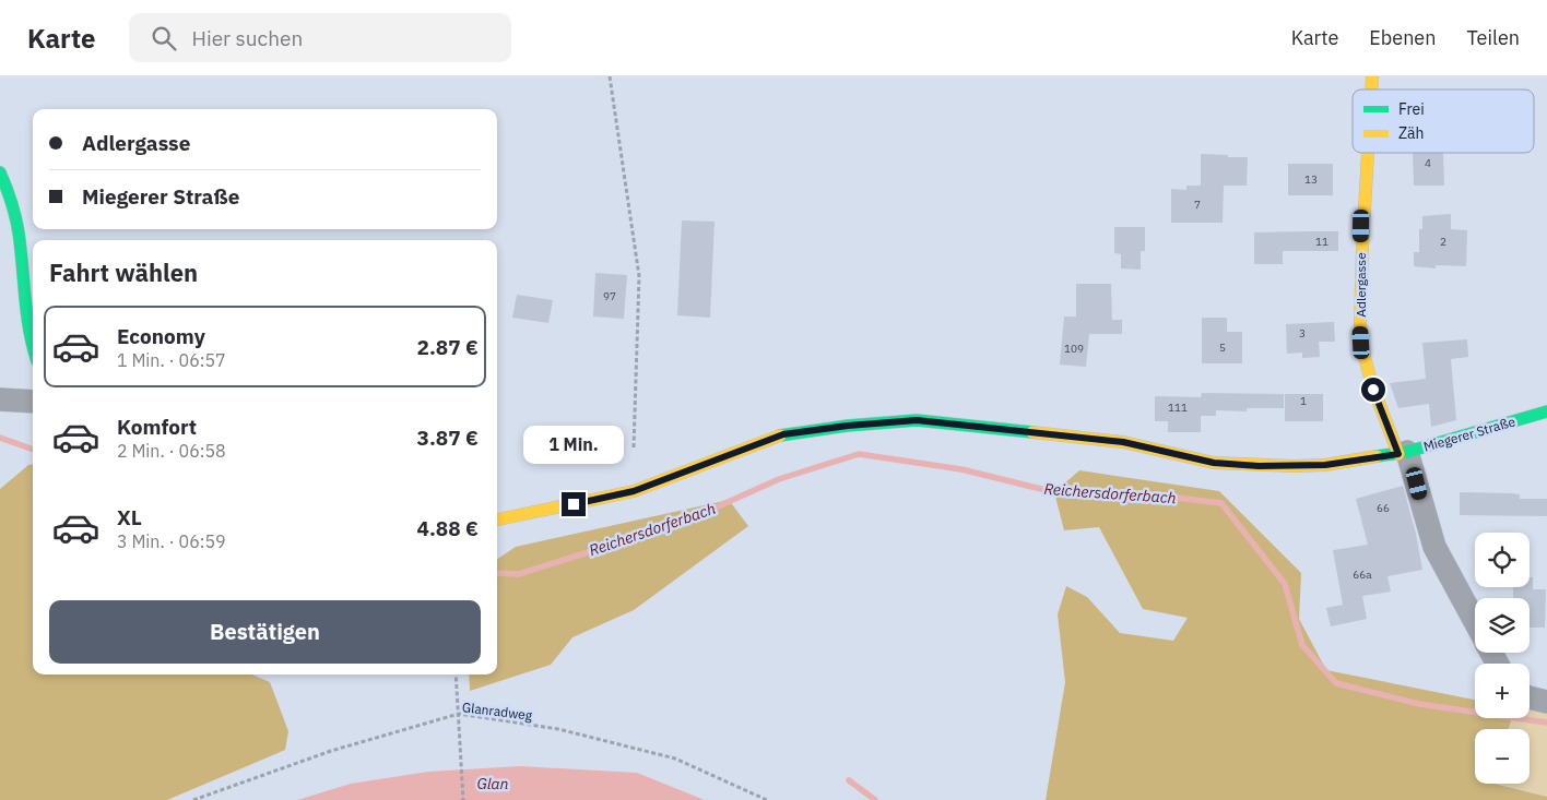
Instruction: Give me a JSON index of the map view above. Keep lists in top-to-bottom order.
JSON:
{
  "streets": {
    "main road": ["Adlergasse", "Miegerer Straße"],
    "path": ["Glanradweg"]
  },
  "crossings": [
    ["Adlergasse", "Miegerer Straße"]
  ],
  "water": ["Reichersdorferbach", "Glan"],
  "house_numbers": [
    "4",
    "13",
    "7",
    "11",
    "2",
    "97",
    "3",
    "5",
    "109",
    "1",
    "111",
    "66",
    "66a"
  ],
  "legend": ["Frei", "Zäh"],
  "page": {
    "header": "Karte",
    "search": "Hier suchen",
    "nav": ["Karte", "Ebenen", "Teilen"],
    "banner": ["Adlergasse", "Miegerer Straße"],
    "heading": "Fahrt wählen",
    "list": [
      {
        "name": "Economy",
        "note": "1 Min. · 06:57",
        "value": "2.87 €"
      },
      {
        "name": "Komfort",
        "note": "2 Min. · 06:58",
        "value": "3.87 €"
      },
      {
        "name": "XL",
        "note": "3 Min. · 06:59",
        "value": "4.88 €"
      }
    ],
    "bubble": "1 Min.",
    "map_buttons": ["+", "−"],
    "buttons": "Bestätigen"
  }
}
